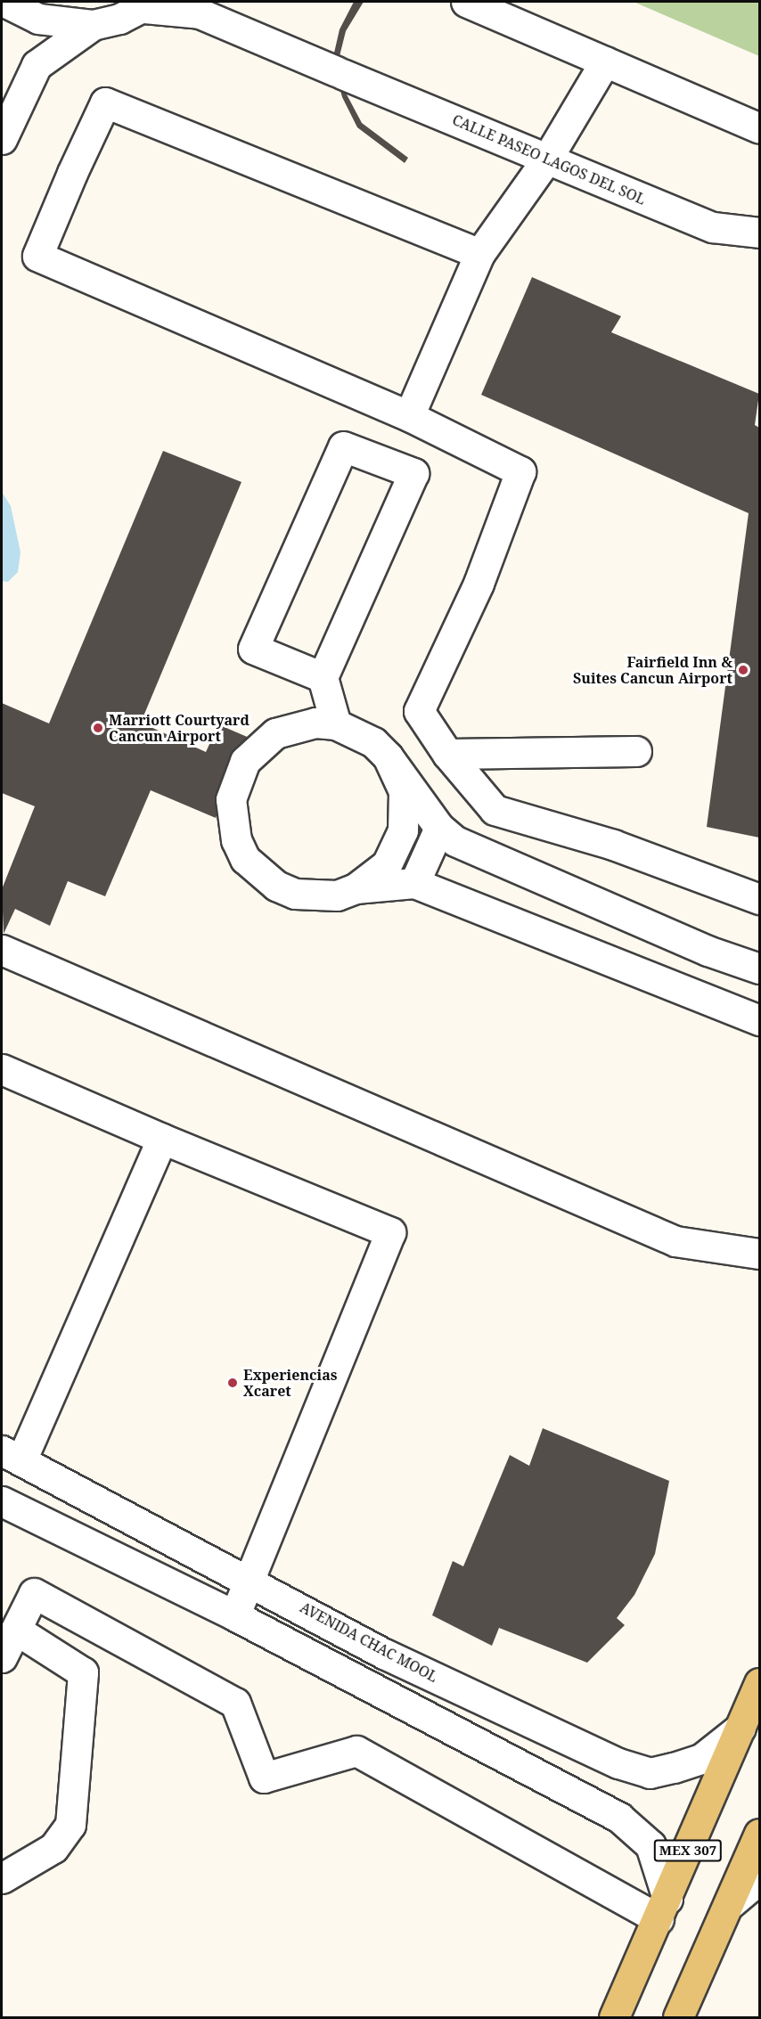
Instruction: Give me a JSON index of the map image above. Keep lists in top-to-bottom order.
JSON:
{
  "streets": {
    "main road": ["MEX 307"],
    "street": ["CALLE PASEO LAGOS DEL SOL", "AVENIDA CHAC MOOL"]
  },
  "crossings": [
    ["AVENIDA CHAC MOOL", "MEX 307"]
  ],
  "places": ["Fairfield Inn & Suites Cancun Airport", "Marriott Courtyard Cancun Airport", "Experiencias Xcaret"]
}
